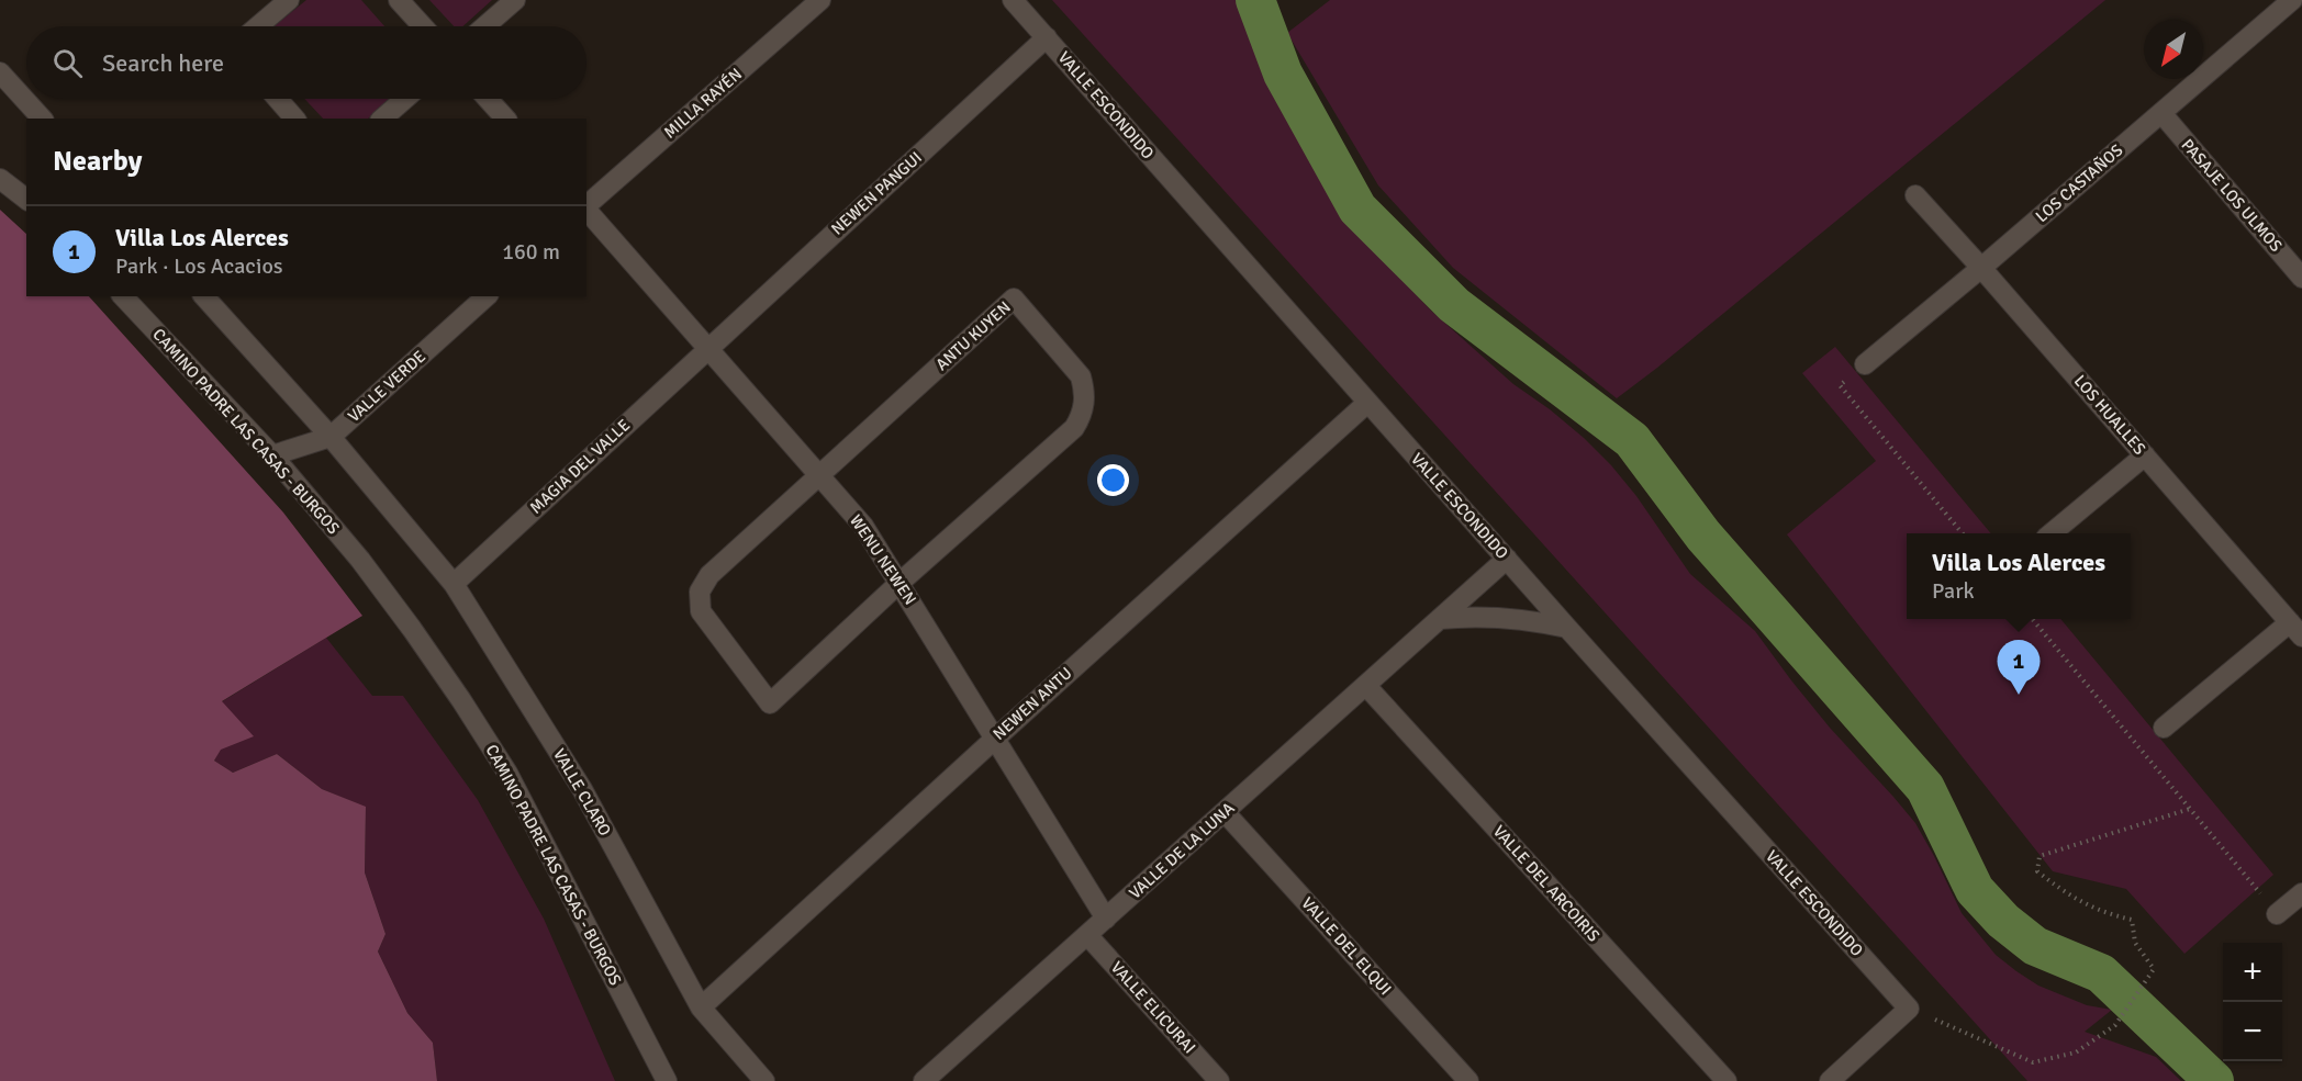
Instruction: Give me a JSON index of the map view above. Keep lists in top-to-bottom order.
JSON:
{
  "streets": {
    "street": [
      "MILLA RAYÉN",
      "VALLE ESCONDIDO",
      "LOS CASTAÑOS",
      "NEWEN PANGUI",
      "PASAJE LOS ULMOS",
      "ANTU KUYEN",
      "VALLE VERDE",
      "LOS HUALLES",
      "CAMINO PADRE LAS CASAS - BURGOS",
      "MAGIA DEL VALLE",
      "WENU NEWEN",
      "NEWEN ANTU",
      "VALLE CLARO",
      "VALLE DE LA LUNA",
      "VALLE DEL ARCOIRIS",
      "VALLE DEL ELQUI",
      "VALLE ELICURAI"
    ]
  },
  "crossings": [
    ["VALLE ESCONDIDO", "NEWEN PANGUI"],
    ["VALLE ESCONDIDO", "NEWEN ANTU"],
    ["VALLE ESCONDIDO", "VALLE DE LA LUNA"],
    ["LOS CASTAÑOS", "PASAJE LOS ULMOS"],
    ["LOS CASTAÑOS", "LOS HUALLES"],
    ["NEWEN PANGUI", "MAGIA DEL VALLE"],
    ["NEWEN PANGUI", "WENU NEWEN"],
    ["ANTU KUYEN", "WENU NEWEN"],
    ["VALLE VERDE", "CAMINO PADRE LAS CASAS - BURGOS"],
    ["VALLE VERDE", "VALLE CLARO"],
    ["MAGIA DEL VALLE", "WENU NEWEN"],
    ["MAGIA DEL VALLE", "VALLE CLARO"],
    ["WENU NEWEN", "NEWEN ANTU"],
    ["WENU NEWEN", "VALLE DE LA LUNA"],
    ["NEWEN ANTU", "VALLE CLARO"],
    ["VALLE DE LA LUNA", "VALLE DEL ARCOIRIS"],
    ["VALLE DE LA LUNA", "VALLE DEL ELQUI"],
    ["VALLE DE LA LUNA", "VALLE ELICURAI"]
  ],
  "north": "bottom left",
  "page": {
    "search": "Search here",
    "heading": "Nearby",
    "list": [
      {
        "mark": "1",
        "name": "Villa Los Alerces",
        "note": "Park · Los Acacios",
        "value": "160 m"
      }
    ],
    "popup": ["Villa Los Alerces", "Park"],
    "pins": "1",
    "map_buttons": ["+", "−"]
  }
}
